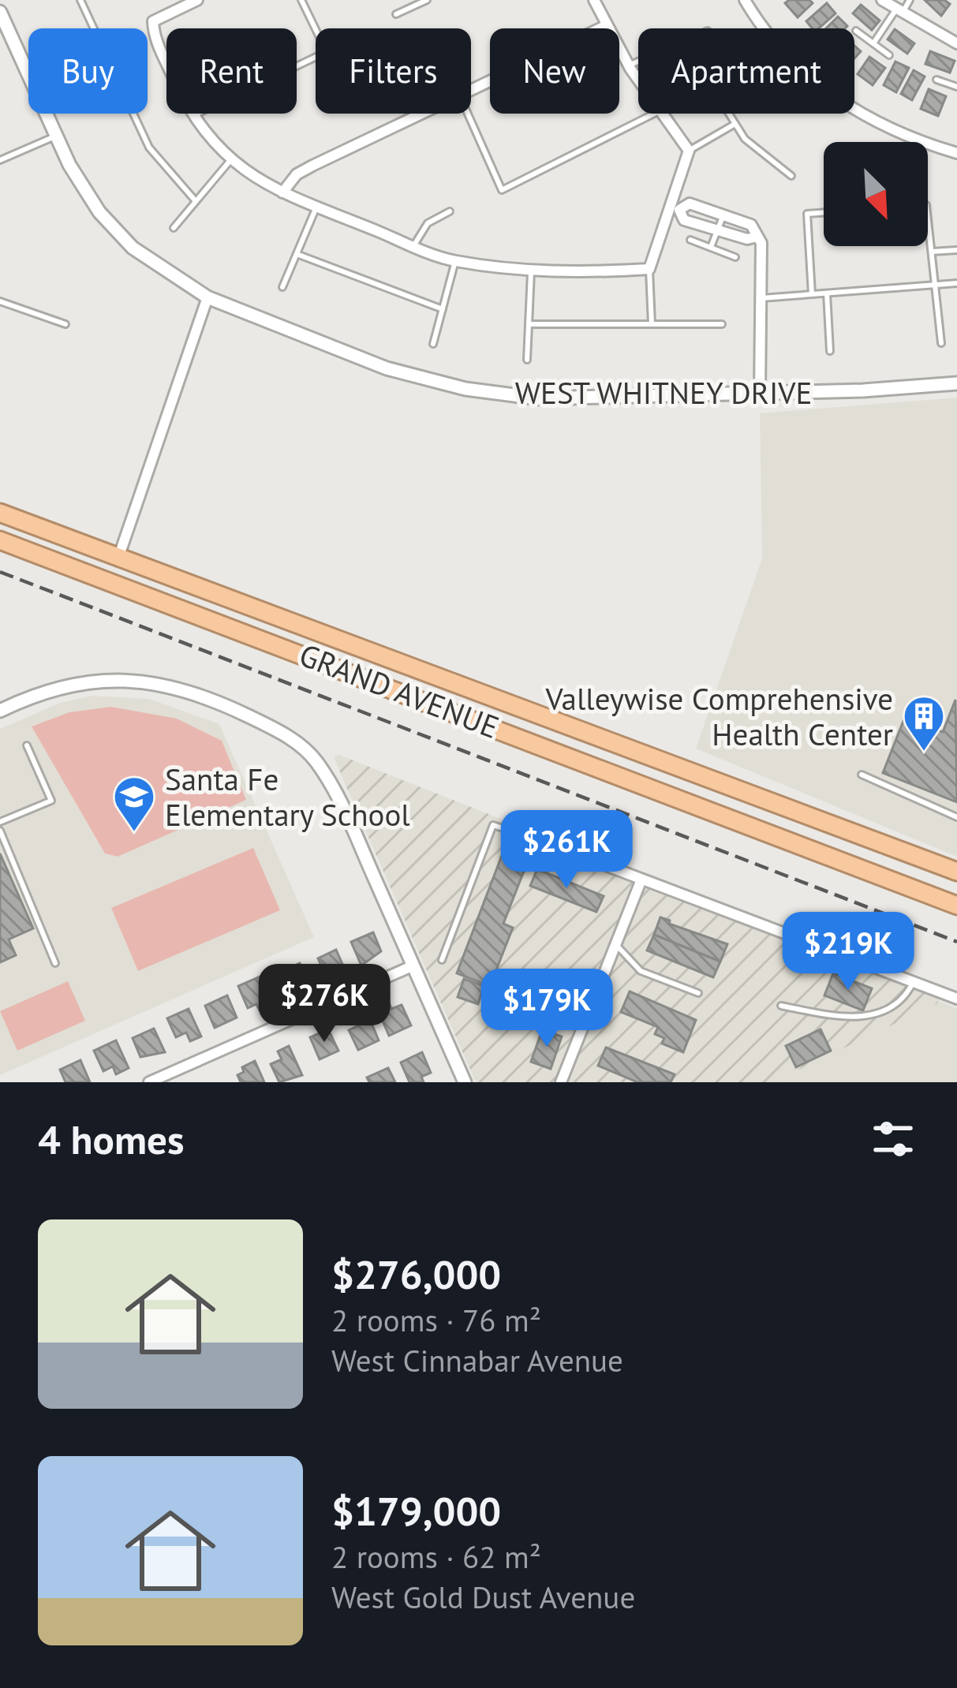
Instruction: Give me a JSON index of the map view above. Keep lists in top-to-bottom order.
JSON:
{
  "streets": {
    "highway": ["GRAND AVENUE"],
    "street": ["WEST WHITNEY DRIVE"]
  },
  "places": {
    "building": ["Valleywise Comprehensive Health Center"],
    "school or university": ["Santa Fe Elementary School"]
  },
  "north": "bottom right",
  "page": {
    "chip": [
      "Buy",
      "Rent",
      "Filters",
      "New",
      "Apartment"
    ],
    "price": [
      "$261K",
      "$219K",
      "$276K",
      "$179K"
    ],
    "heading": "4 homes",
    "list": [
      {
        "name": "$276,000",
        "note": "2 rooms · 76 m² · West Cinnabar Avenue"
      },
      {
        "name": "$179,000",
        "note": "2 rooms · 62 m² · West Gold Dust Avenue"
      }
    ]
  }
}
